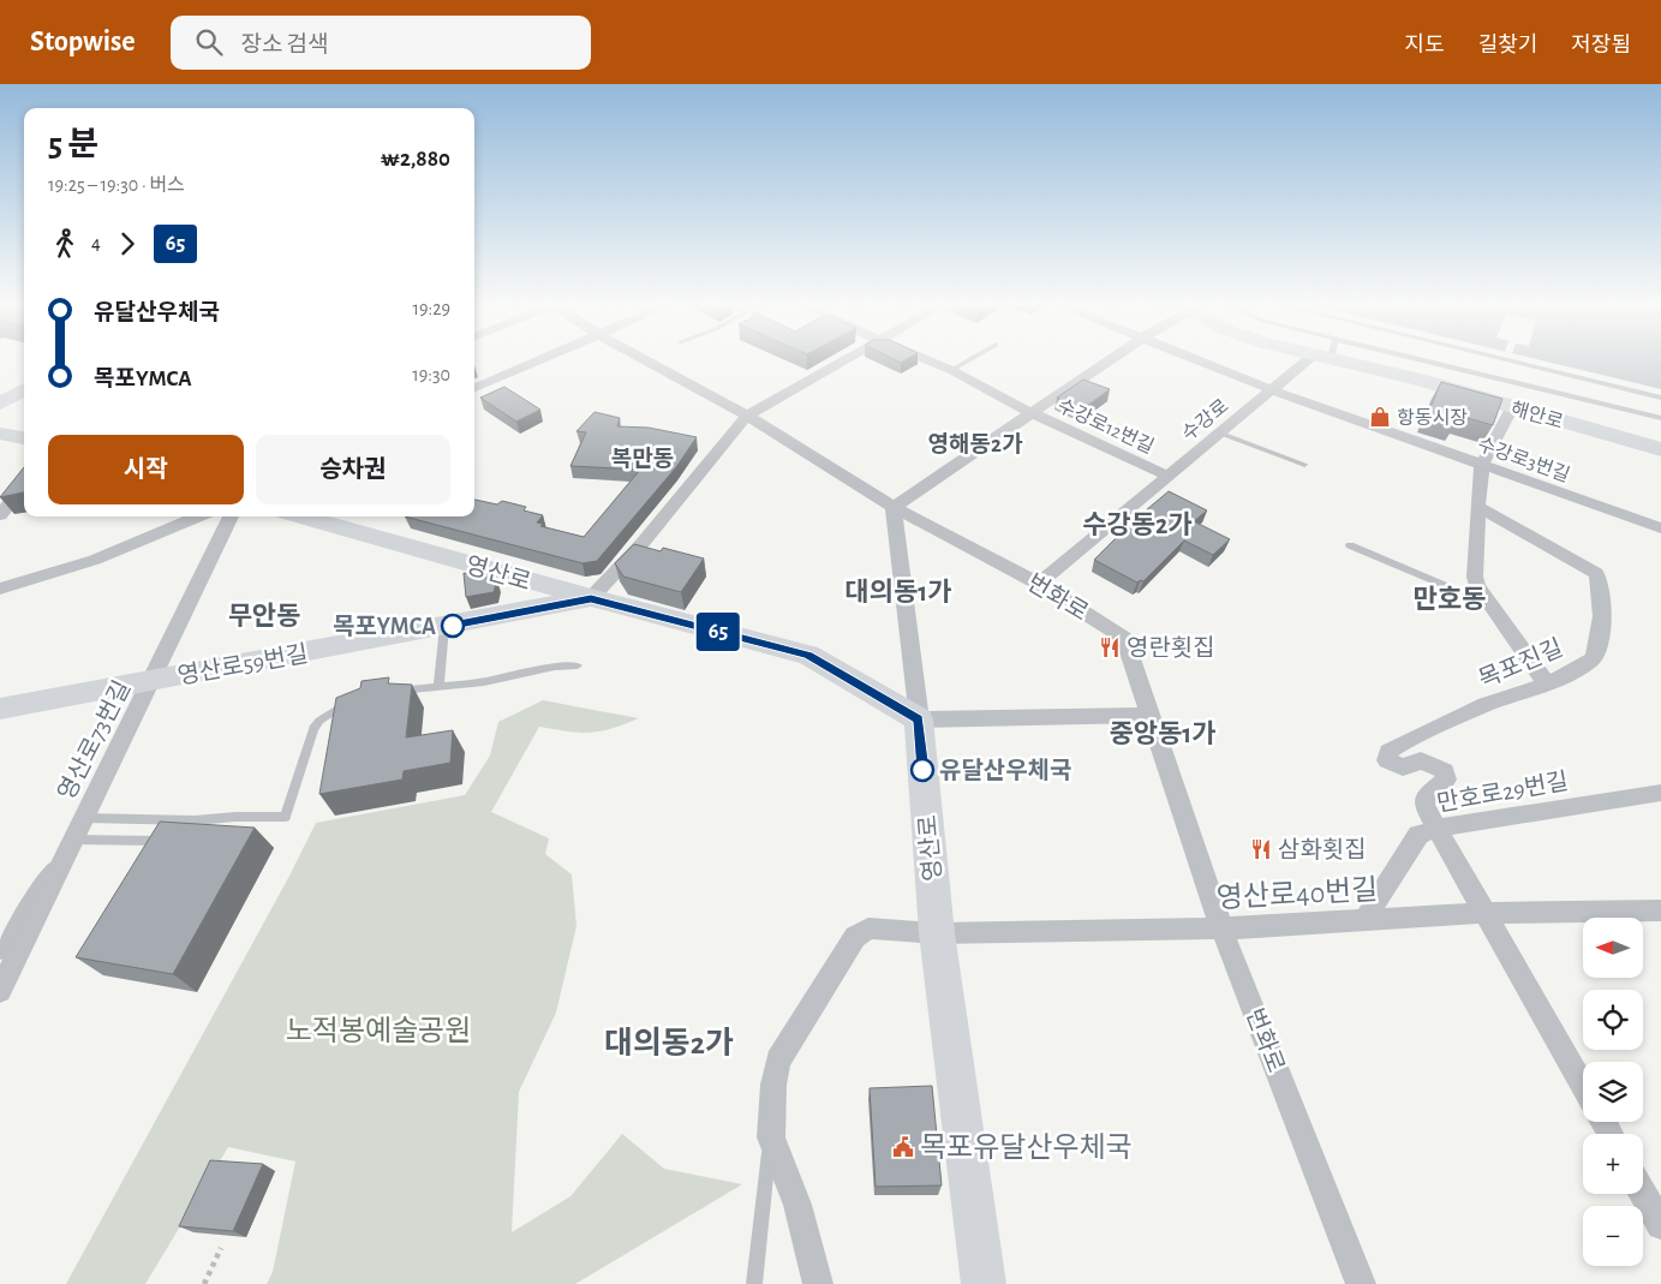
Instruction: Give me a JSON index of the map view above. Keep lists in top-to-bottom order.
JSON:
{
  "streets": {
    "street": [
      "해안로",
      "수강로",
      "수강로12번길",
      "수강로3번길",
      "영산로",
      "번화로",
      "목포진길",
      "영산로59번길",
      "영산로73번길",
      "만호로29번길",
      "영산로40번길"
    ]
  },
  "crossings": [
    ["수강로", "수강로12번길"],
    ["수강로", "수강로3번길"],
    ["수강로", "번화로"],
    ["영산로", "영산로59번길"],
    ["영산로", "영산로40번길"],
    ["번화로", "영산로40번길"],
    ["목포진길", "만호로29번길"],
    ["영산로59번길", "영산로73번길"],
    ["만호로29번길", "영산로40번길"]
  ],
  "districts": [
    "영해동2가",
    "복만동",
    "수강동2가",
    "대의동1가",
    "만호동",
    "무안동",
    "중앙동1가",
    "대의동2가"
  ],
  "parks": ["노적봉예술공원"],
  "places": {
    "shop": ["항동시장"],
    "other": ["목포YMCA", "유달산우체국"],
    "restaurant": ["영란횟집", "삼화횟집"],
    "public building": ["목포유달산우체국"]
  },
  "lines": ["bus line 65"],
  "north": "left",
  "page": {
    "header": "Stopwise",
    "search": "장소 검색",
    "nav": ["지도", "길찾기", "저장됨"],
    "on_map": "65",
    "heading": ["5 분", "19:25 – 19:30 · 버스", "₩2,880"],
    "legs": ["4", "65"],
    "list": [
      {
        "name": "유달산우체국",
        "value": "19:29"
      },
      {
        "name": "목포YMCA",
        "value": "19:30"
      }
    ],
    "buttons": ["시작", "승차권"],
    "map_buttons": ["+", "−"]
  }
}
